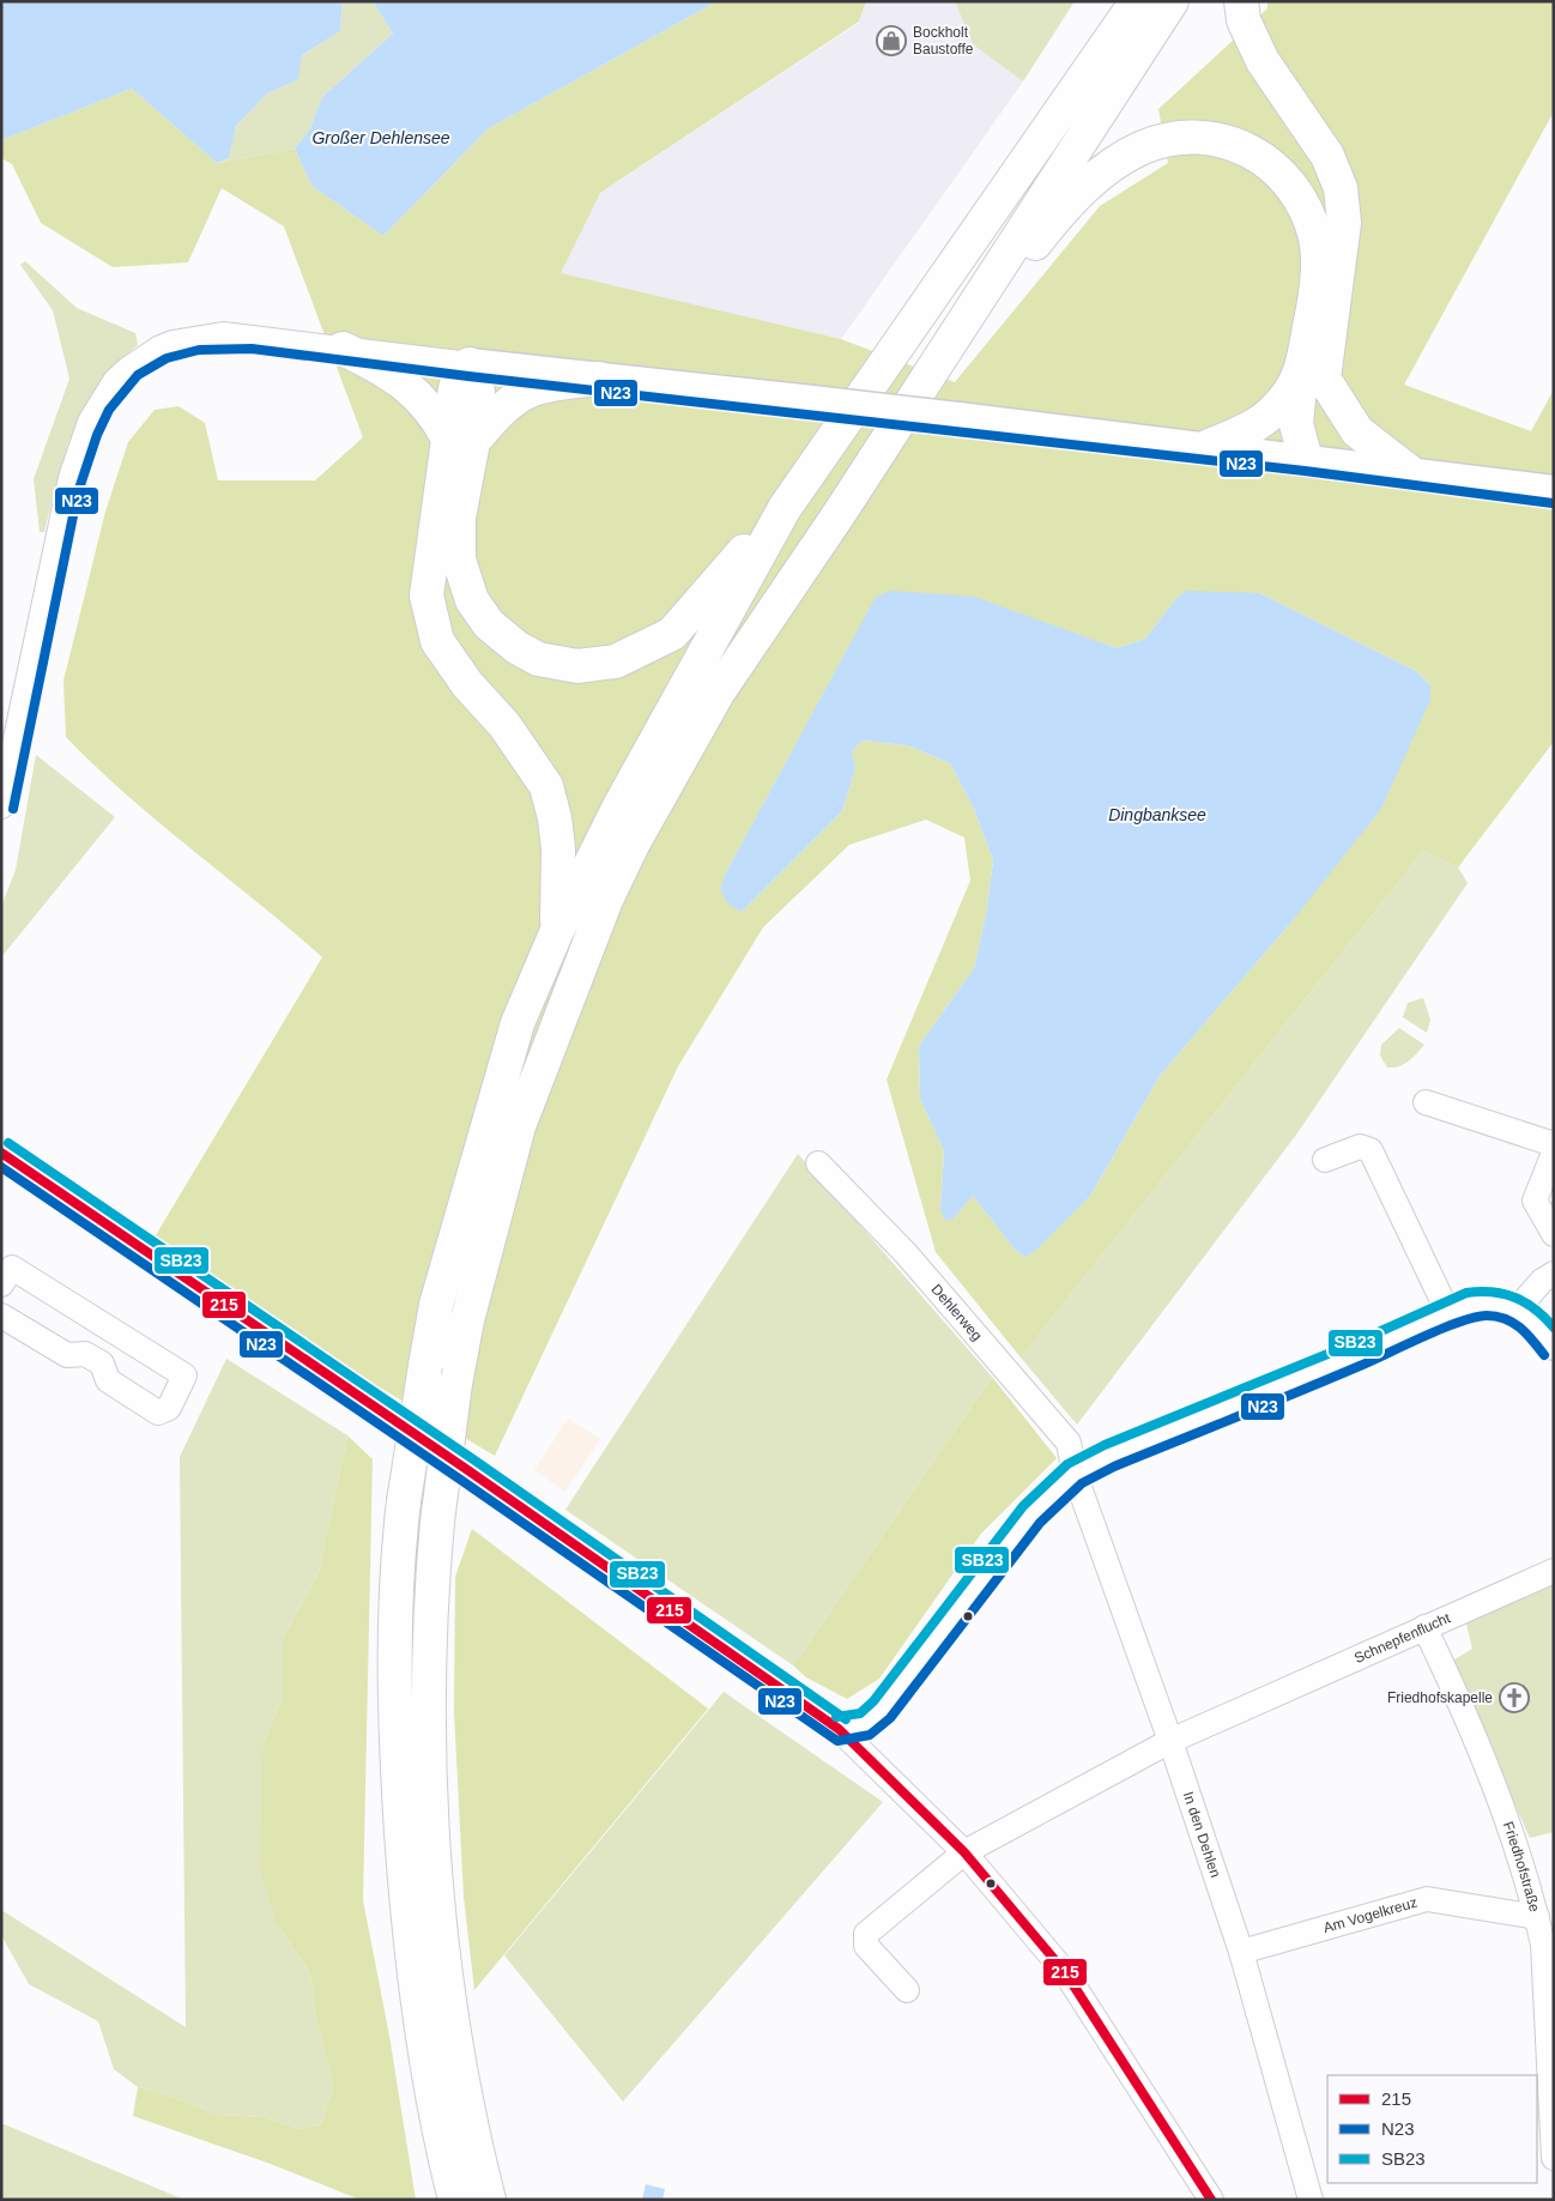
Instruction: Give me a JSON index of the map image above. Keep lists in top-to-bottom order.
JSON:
{
  "streets": {
    "street": [
      "Dehlerweg",
      "Schnepfenflucht",
      "In den Dehlen",
      "Friedhofstraße",
      "Am Vogelkreuz"
    ]
  },
  "crossings": [
    ["Dehlerweg", "In den Dehlen"],
    ["Schnepfenflucht", "In den Dehlen"],
    ["Schnepfenflucht", "Friedhofstraße"],
    ["In den Dehlen", "Am Vogelkreuz"],
    ["Friedhofstraße", "Am Vogelkreuz"]
  ],
  "water": ["Großer Dehlensee", "Dingbanksee"],
  "places": {
    "shop": ["Bockholt Baustoffe"],
    "church": ["Friedhofskapelle"]
  },
  "lines": ["transit line N23", "transit line SB23", "transit line 215"],
  "legend": ["215", "N23", "SB23"]
}
